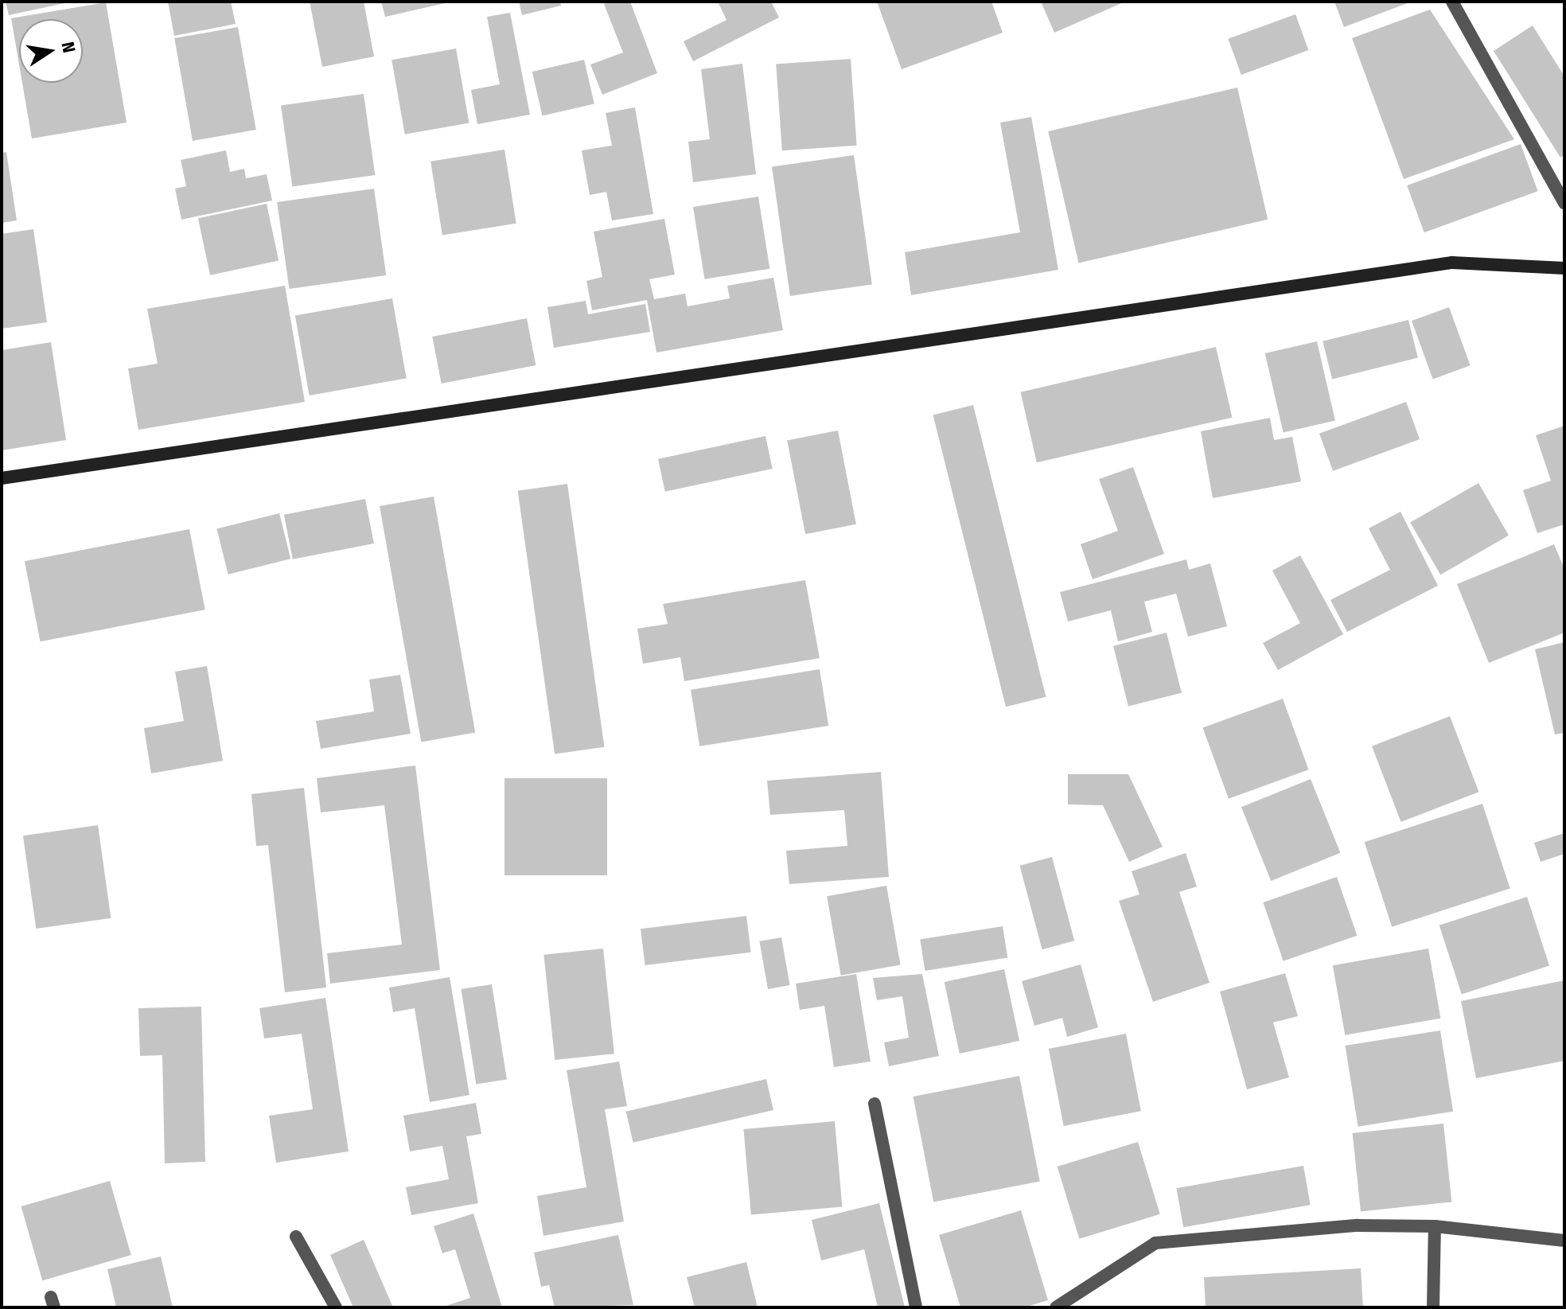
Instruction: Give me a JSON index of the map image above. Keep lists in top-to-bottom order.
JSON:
{
  "north": "right"
}
